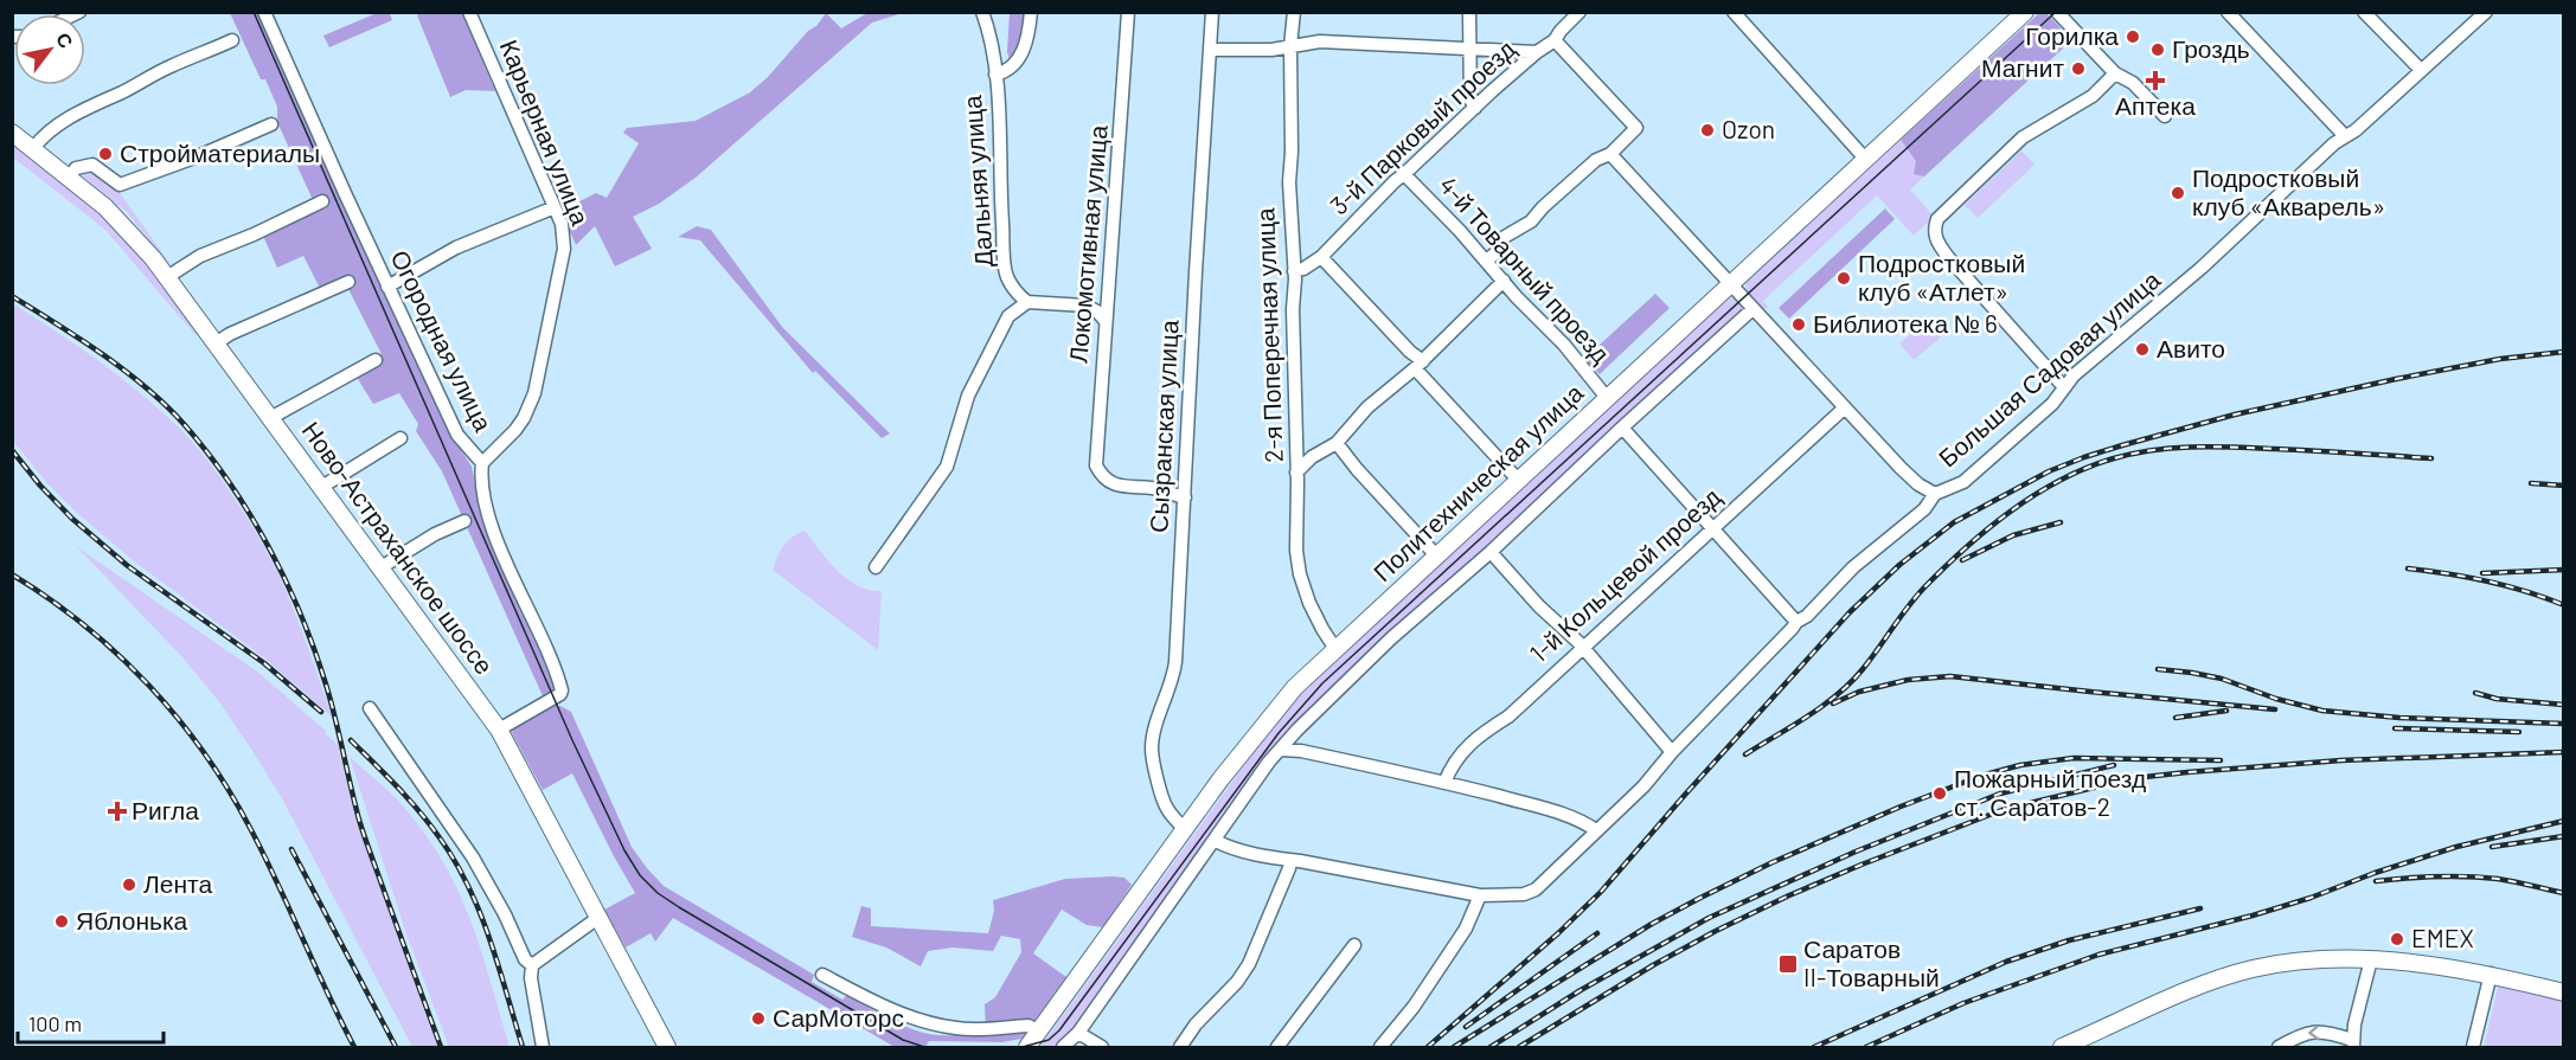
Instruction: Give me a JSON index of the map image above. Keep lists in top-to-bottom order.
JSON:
{
  "streets": {
    "main road": ["Политехническая улица", "Ново-Астраханское шоссе"],
    "street": [
      "3-й Парковый проезд",
      "Карьерная улица",
      "Дальняя улица",
      "Локомотивная улица",
      "4-й Товарный проезд",
      "2-я Поперечная улица",
      "Огородная улица",
      "Большая Садовая улица",
      "Сызранская улица",
      "1-й Кольцевой проезд"
    ]
  },
  "crossings": [
    ["3-й Парковый проезд", "4-й Товарный проезд"],
    ["3-й Парковый проезд", "2-я Поперечная улица"],
    ["Карьерная улица", "Огородная улица"],
    ["Локомотивная улица", "Сызранская улица"],
    ["4-й Товарный проезд", "Политехническая улица"],
    ["2-я Поперечная улица", "Политехническая улица"],
    ["Огородная улица", "Ново-Астраханское шоссе"],
    ["Сызранская улица", "Политехническая улица"]
  ],
  "places": {
    "other": [
      "Горилка",
      "Гроздь",
      "Магнит",
      "Ozon",
      "Стройматериалы",
      "Подростковый клуб «Акварель»",
      "Подростковый клуб «Атлет»",
      "Библиотека № 6",
      "Авито",
      "Пожарный поезд ст. Саратов-2",
      "Лента",
      "Яблонька",
      "EMEX",
      "СарМоторс"
    ],
    "health": ["Аптека", "Ригла"],
    "transit": ["Саратов II-Товарный"]
  },
  "scale_bar": "100 m",
  "north": "top right"
}
